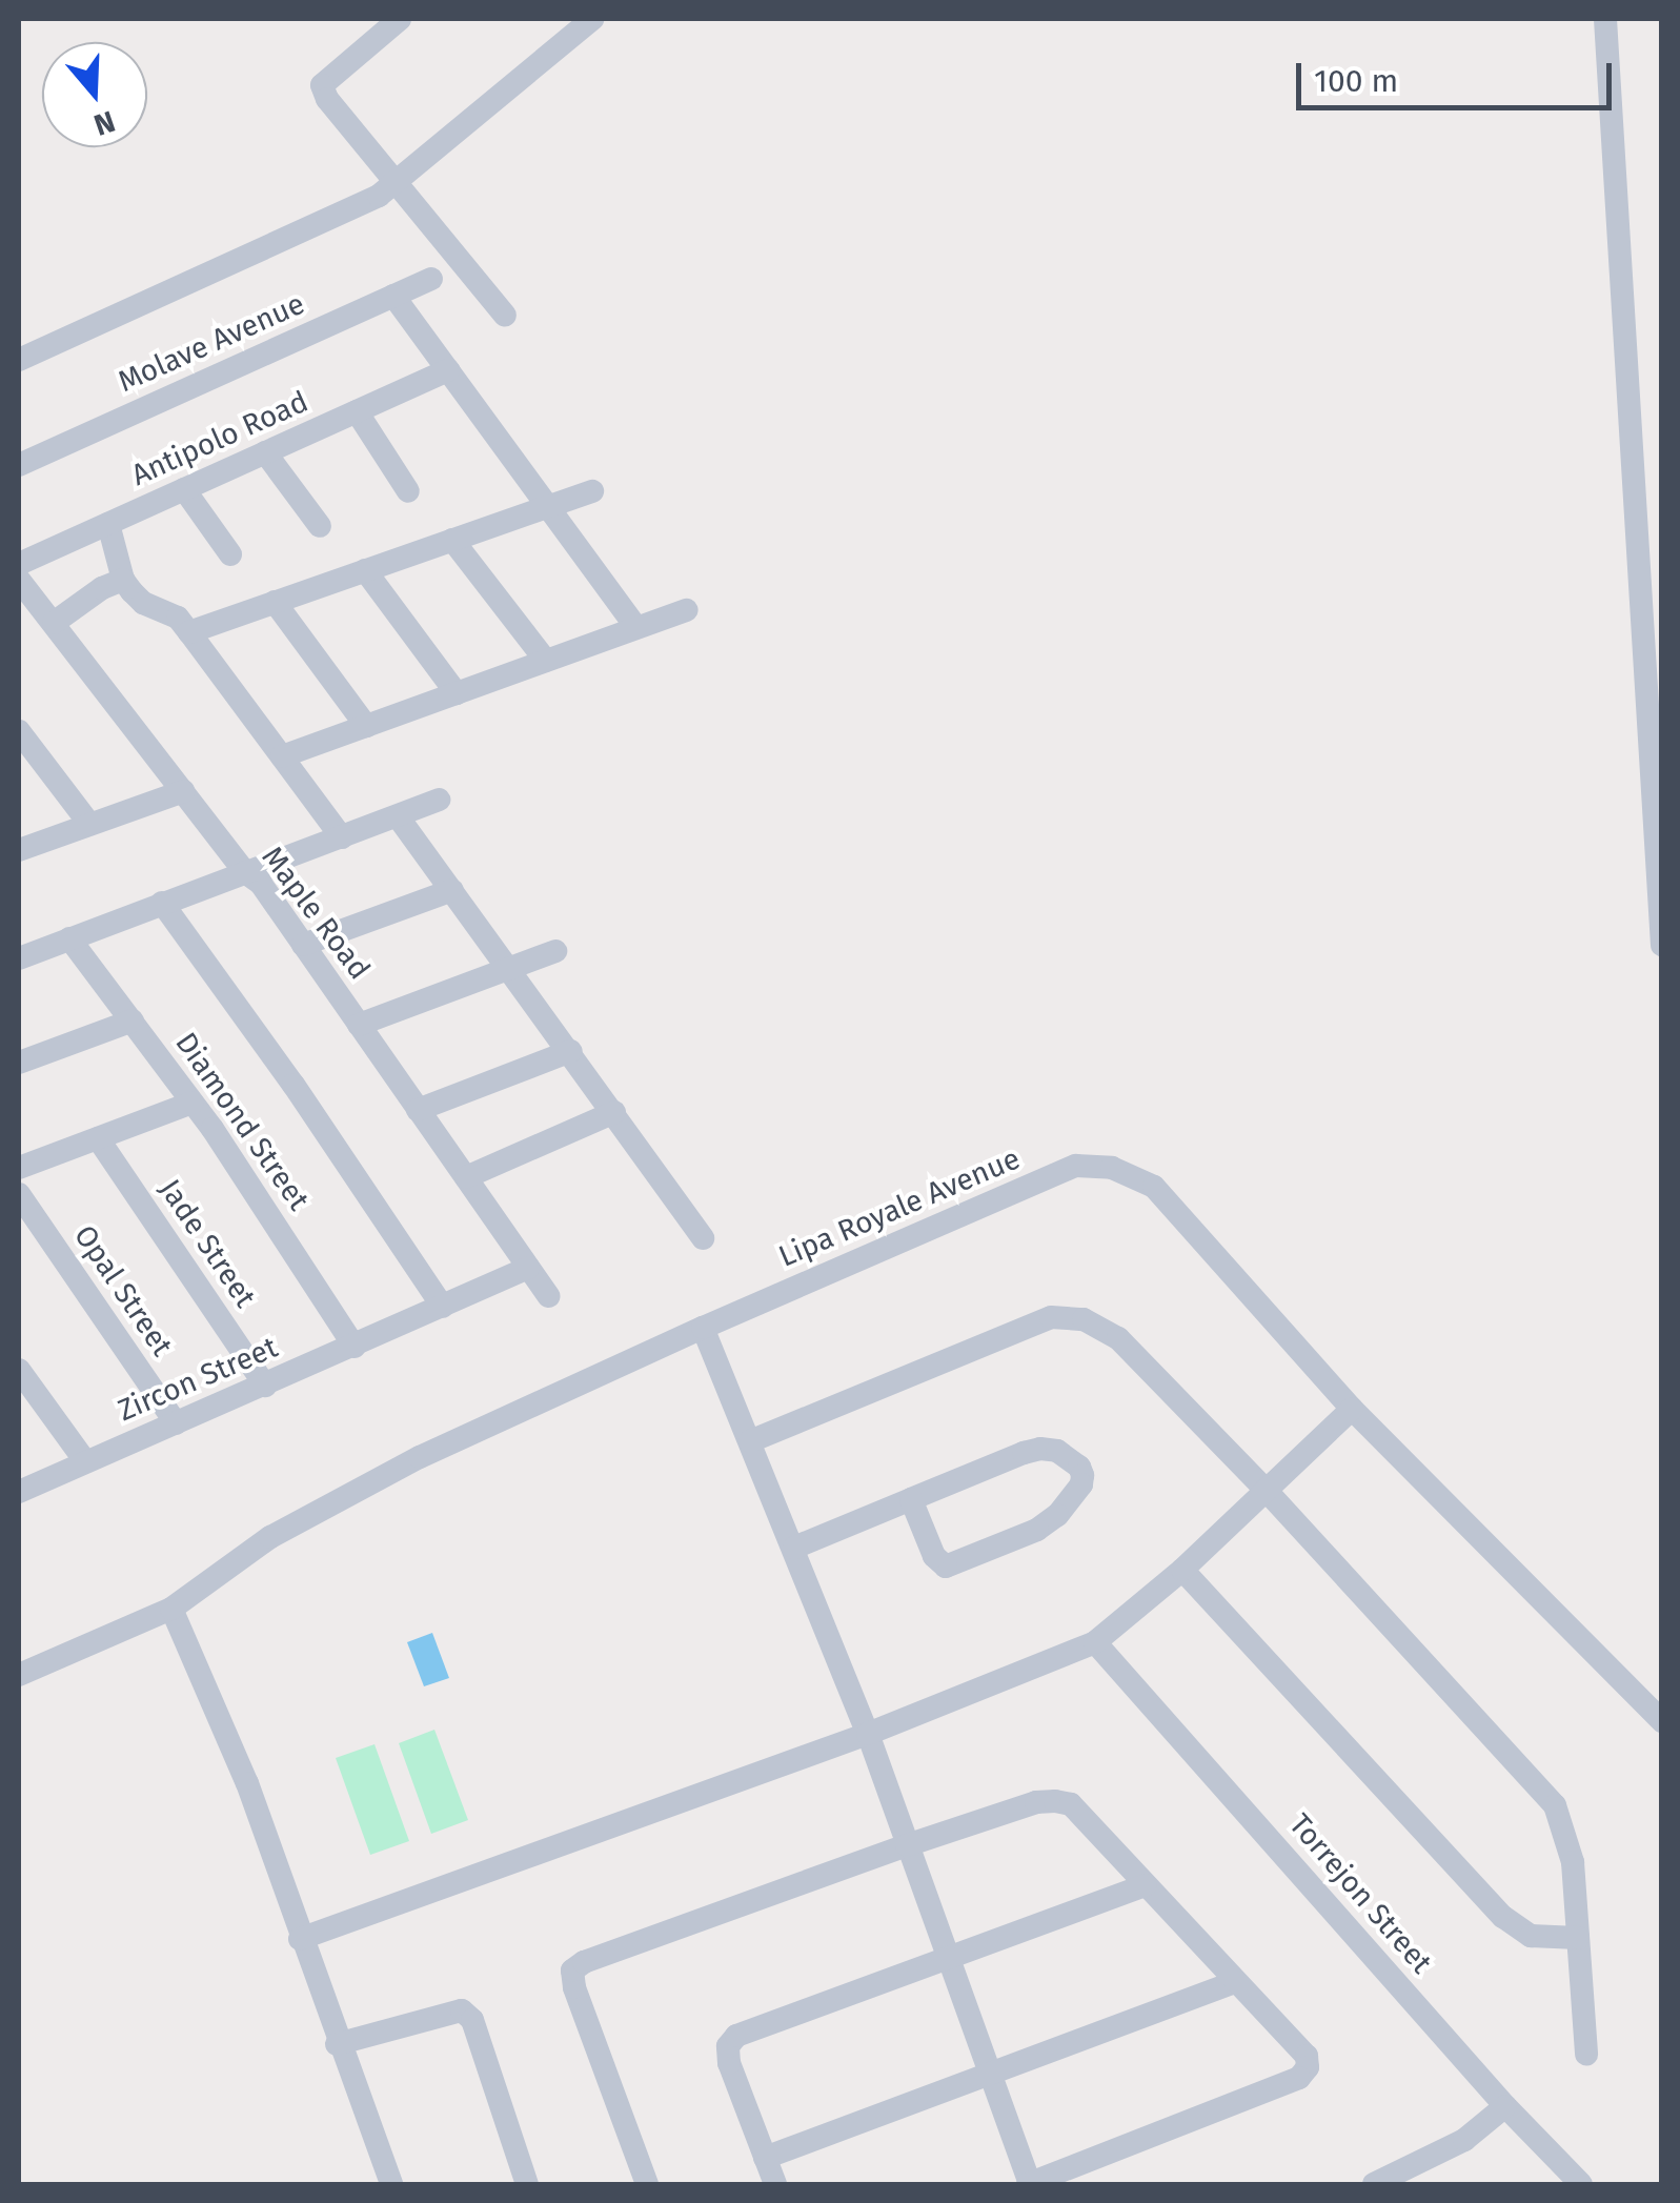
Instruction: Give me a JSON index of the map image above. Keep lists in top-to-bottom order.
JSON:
{
  "streets": {
    "street": [
      "Molave Avenue",
      "Antipolo Road",
      "Maple Road",
      "Diamond Street",
      "Lipa Royale Avenue",
      "Jade Street",
      "Opal Street",
      "Zircon Street",
      "Torrejon Street"
    ]
  },
  "crossings": [
    ["Maple Road", "Zircon Street"],
    ["Diamond Street", "Zircon Street"],
    ["Jade Street", "Zircon Street"],
    ["Opal Street", "Zircon Street"]
  ],
  "scale_bar": "100 m",
  "north": "bottom"
}
